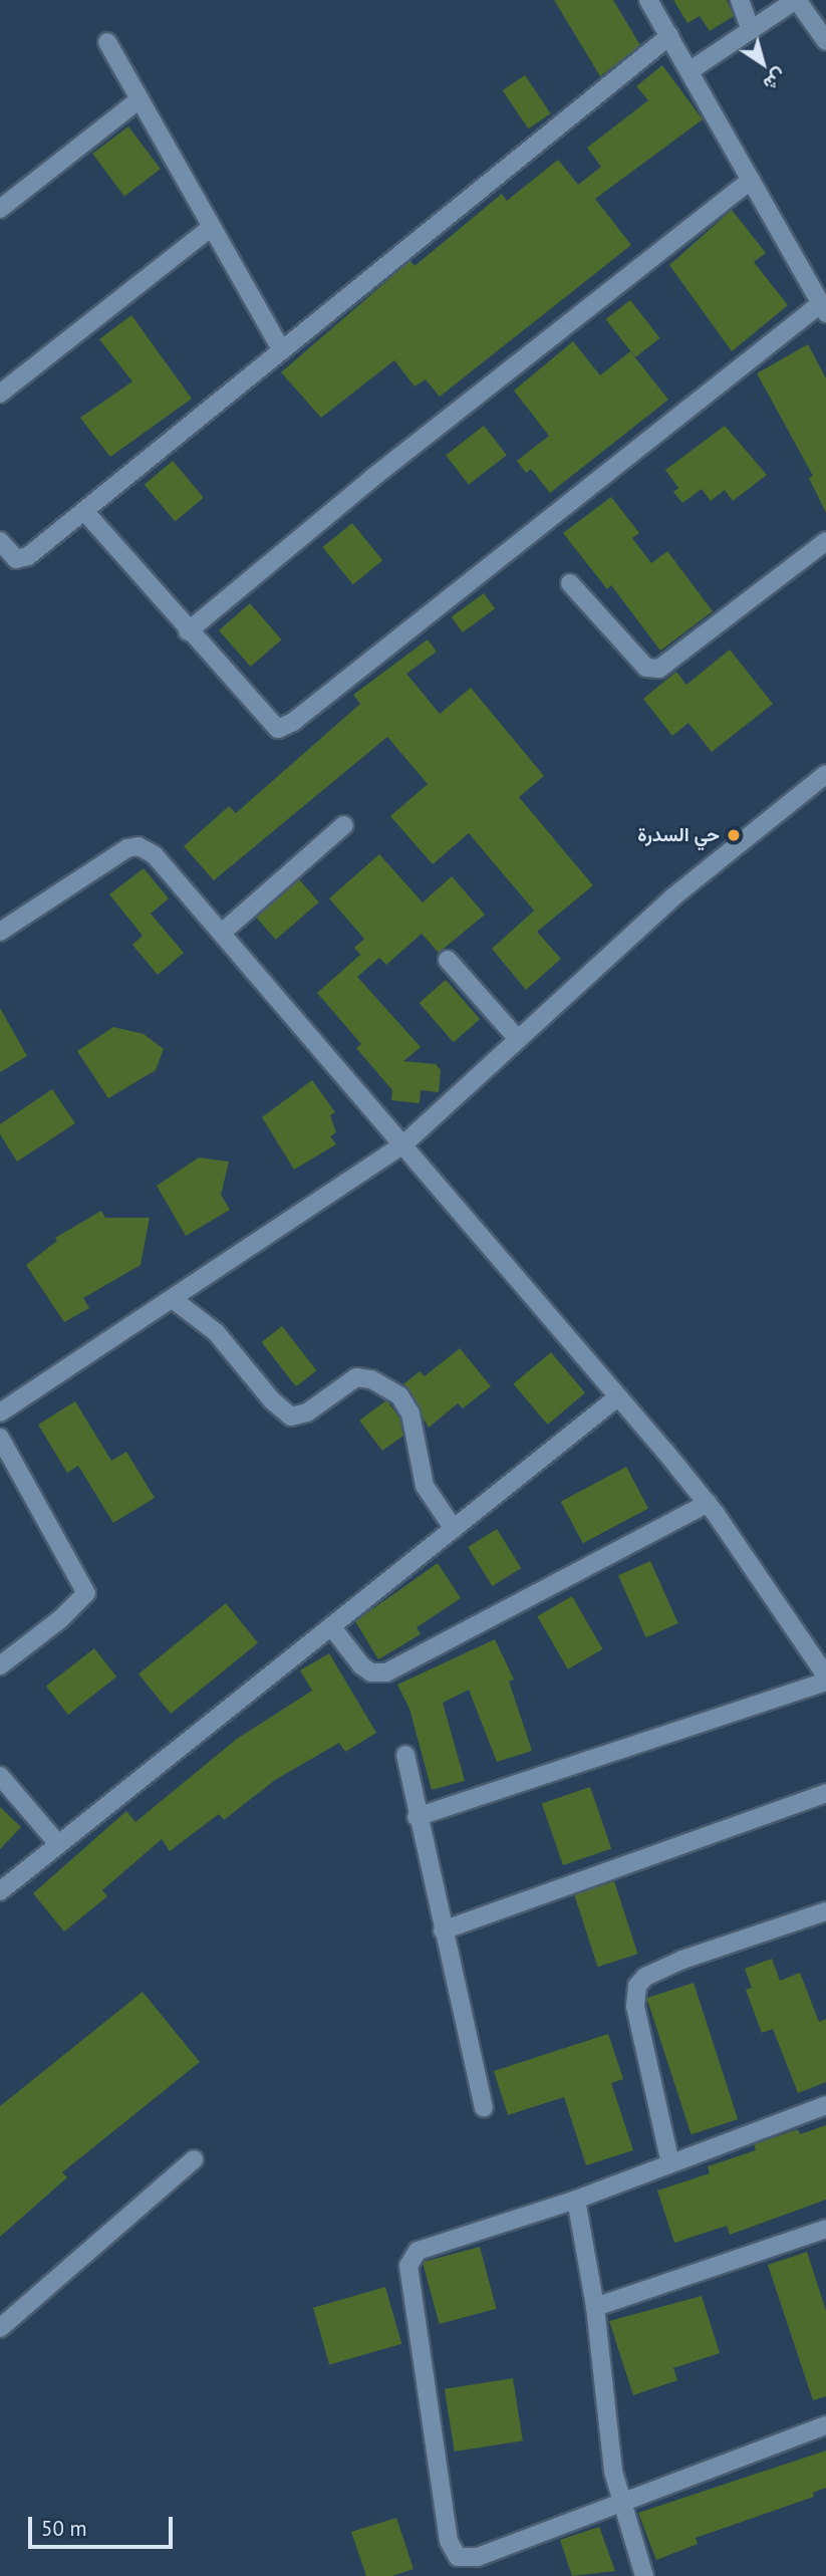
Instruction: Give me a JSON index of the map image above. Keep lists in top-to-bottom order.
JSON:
{
  "places": ["حي السدرة"],
  "scale_bar": "50 m",
  "north": "bottom right"
}
